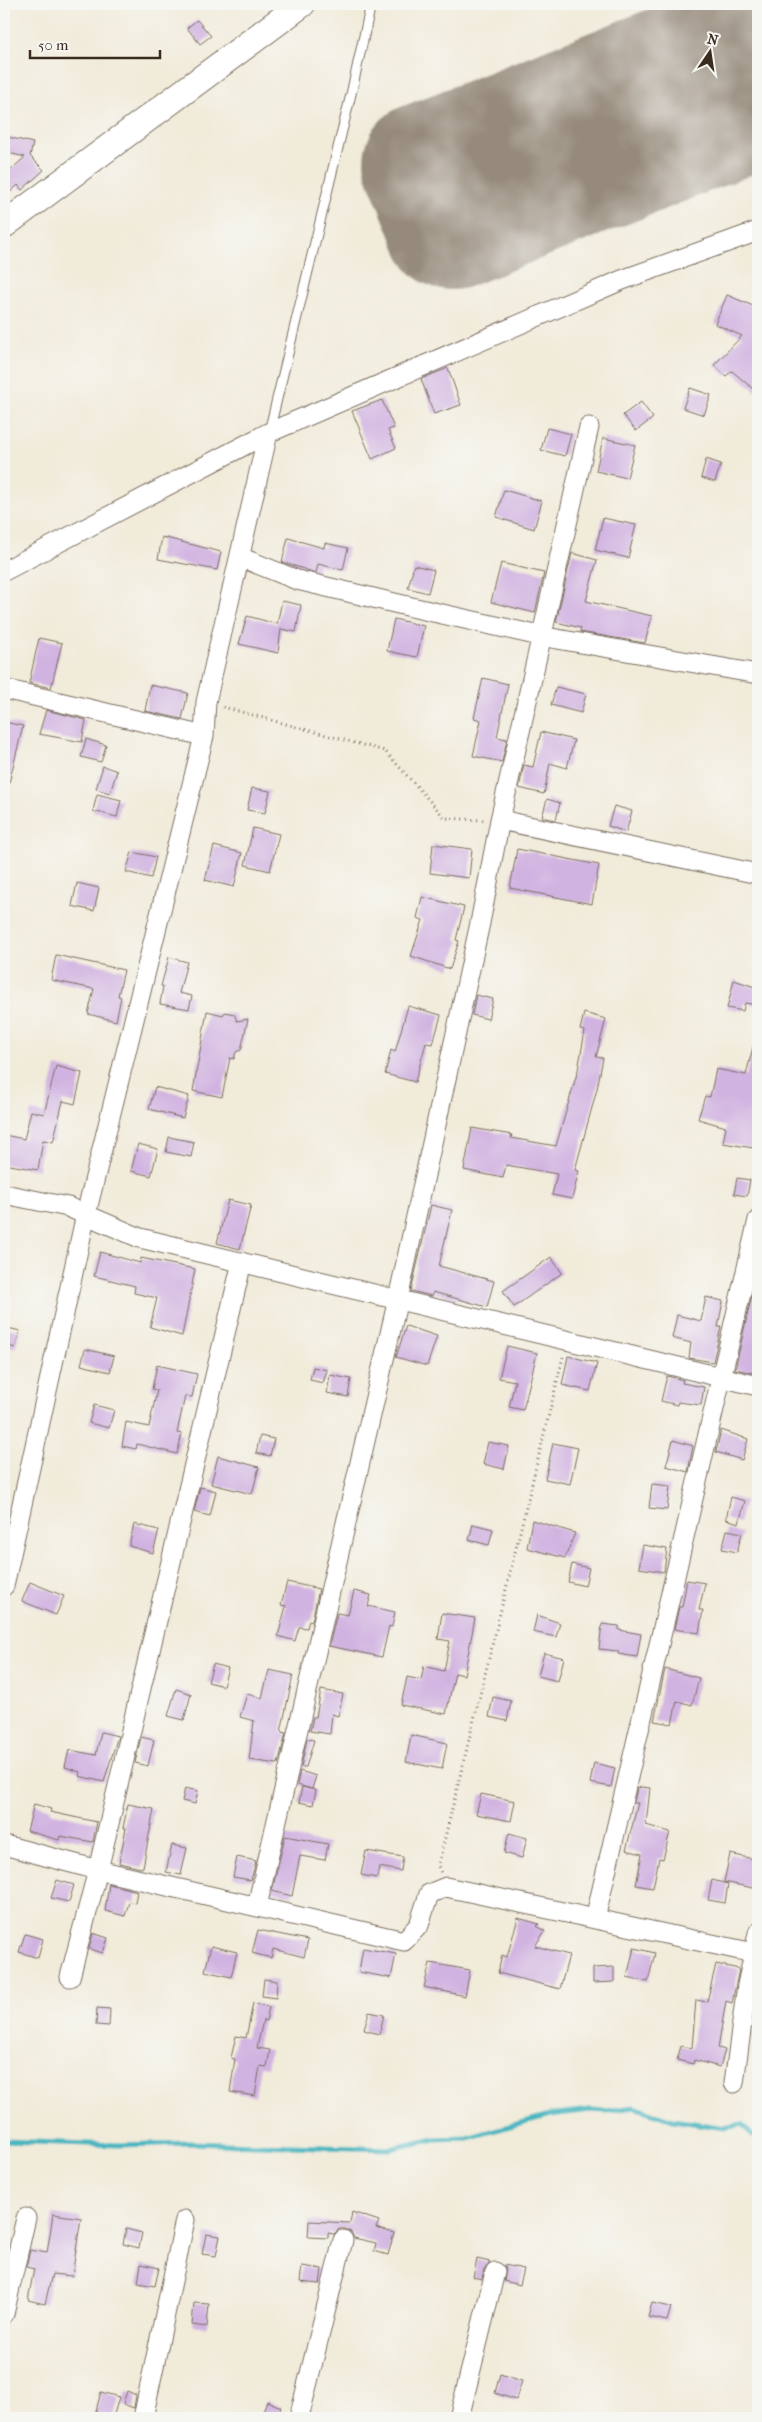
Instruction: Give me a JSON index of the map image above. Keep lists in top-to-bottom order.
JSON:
{
  "scale_bar": "50 m",
  "north": "top"
}
